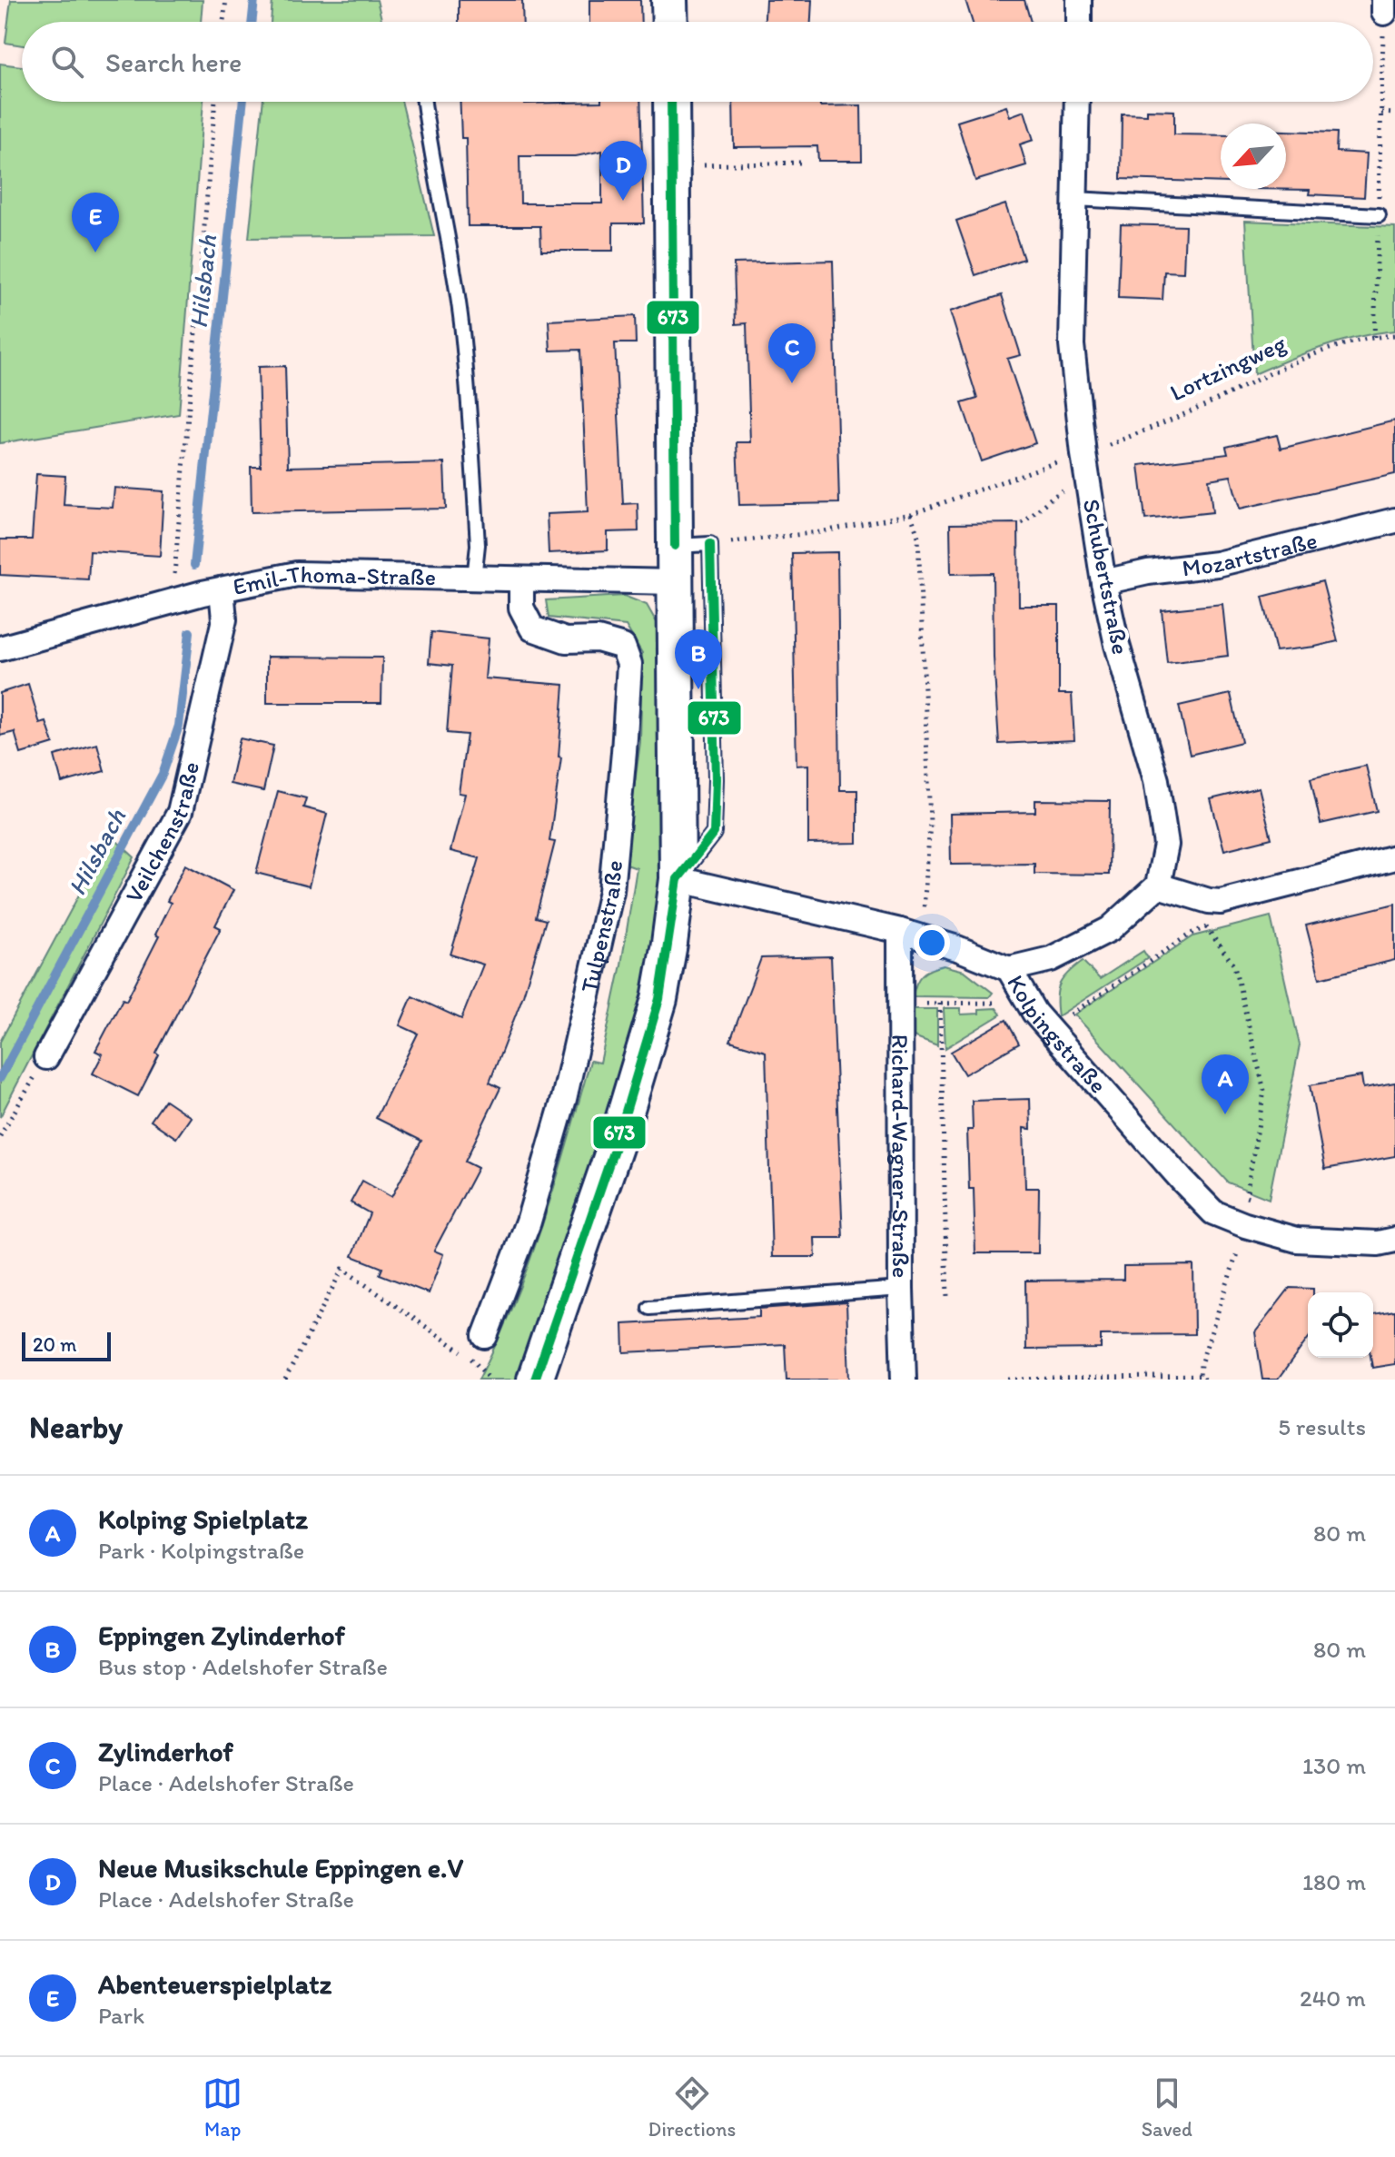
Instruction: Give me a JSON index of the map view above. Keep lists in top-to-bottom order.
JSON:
{
  "streets": {
    "street": [
      "Mozartstraße",
      "Schubertstraße",
      "Emil-Thoma-Straße",
      "Veilchenstraße",
      "Tulpenstraße",
      "Kolpingstraße",
      "Richard-Wagner-Straße"
    ],
    "path": ["Lortzingweg"]
  },
  "crossings": [
    ["Lortzingweg", "Schubertstraße"],
    ["Mozartstraße", "Schubertstraße"],
    ["Emil-Thoma-Straße", "Veilchenstraße"],
    ["Emil-Thoma-Straße", "Tulpenstraße"],
    ["Kolpingstraße", "Richard-Wagner-Straße"]
  ],
  "water": ["Hilsbach"],
  "lines": ["transit line 673"],
  "scale_bar": "20 m",
  "north": "bottom left",
  "page": {
    "search": "Search here",
    "pins": [
      "D",
      "E",
      "C",
      "B",
      "A"
    ],
    "scale": "20 m",
    "heading": ["Nearby", "5 results"],
    "list": [
      {
        "mark": "A",
        "name": "Kolping Spielplatz",
        "note": "Park · Kolpingstraße",
        "value": "80 m"
      },
      {
        "mark": "B",
        "name": "Eppingen Zylinderhof",
        "note": "Bus stop · Adelshofer Straße",
        "value": "80 m"
      },
      {
        "mark": "C",
        "name": "Zylinderhof",
        "note": "Place · Adelshofer Straße",
        "value": "130 m"
      },
      {
        "mark": "D",
        "name": "Neue Musikschule Eppingen e.V",
        "note": "Place · Adelshofer Straße",
        "value": "180 m"
      },
      {
        "mark": "E",
        "name": "Abenteuerspielplatz",
        "note": "Park",
        "value": "240 m"
      }
    ],
    "nav": ["Map", "Directions", "Saved"]
  }
}
